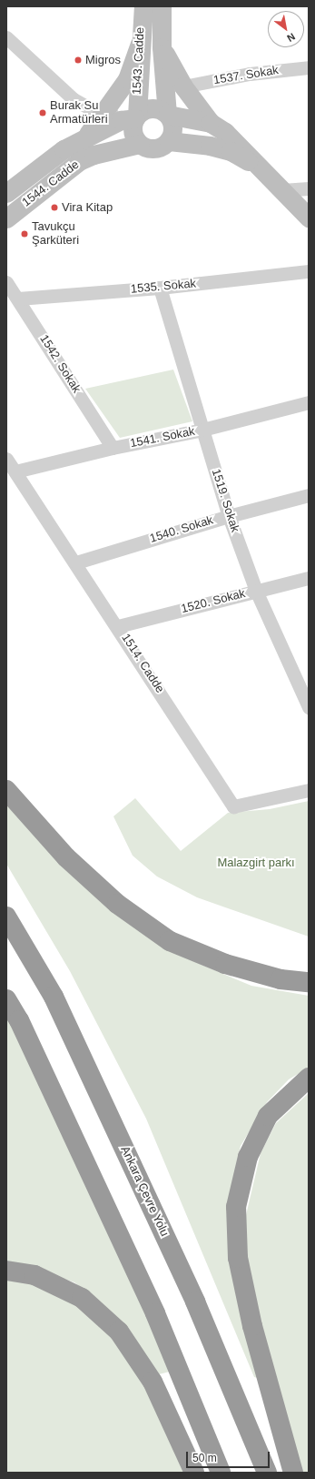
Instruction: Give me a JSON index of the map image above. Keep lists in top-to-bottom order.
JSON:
{
  "streets": {
    "highway": ["Ankara Çevre Yolu"],
    "main road": ["1543. Cadde", "1544. Cadde"],
    "street": [
      "1537. Sokak",
      "1535. Sokak",
      "1542. Sokak",
      "1541. Sokak",
      "1519. Sokak",
      "1540. Sokak",
      "1520. Sokak",
      "1514. Cadde"
    ]
  },
  "crossings": [
    ["1543. Cadde", "1544. Cadde"],
    ["1535. Sokak", "1542. Sokak"],
    ["1535. Sokak", "1519. Sokak"],
    ["1542. Sokak", "1541. Sokak"],
    ["1541. Sokak", "1519. Sokak"],
    ["1541. Sokak", "1514. Cadde"],
    ["1519. Sokak", "1540. Sokak"],
    ["1519. Sokak", "1520. Sokak"],
    ["1540. Sokak", "1514. Cadde"],
    ["1520. Sokak", "1514. Cadde"]
  ],
  "parks": ["Malazgirt parkı"],
  "places": [
    "Migros",
    "Burak Su Armatürleri",
    "Vira Kitap",
    "Tavukçu Şarküteri"
  ],
  "scale_bar": "50 m",
  "north": "bottom right"
}
